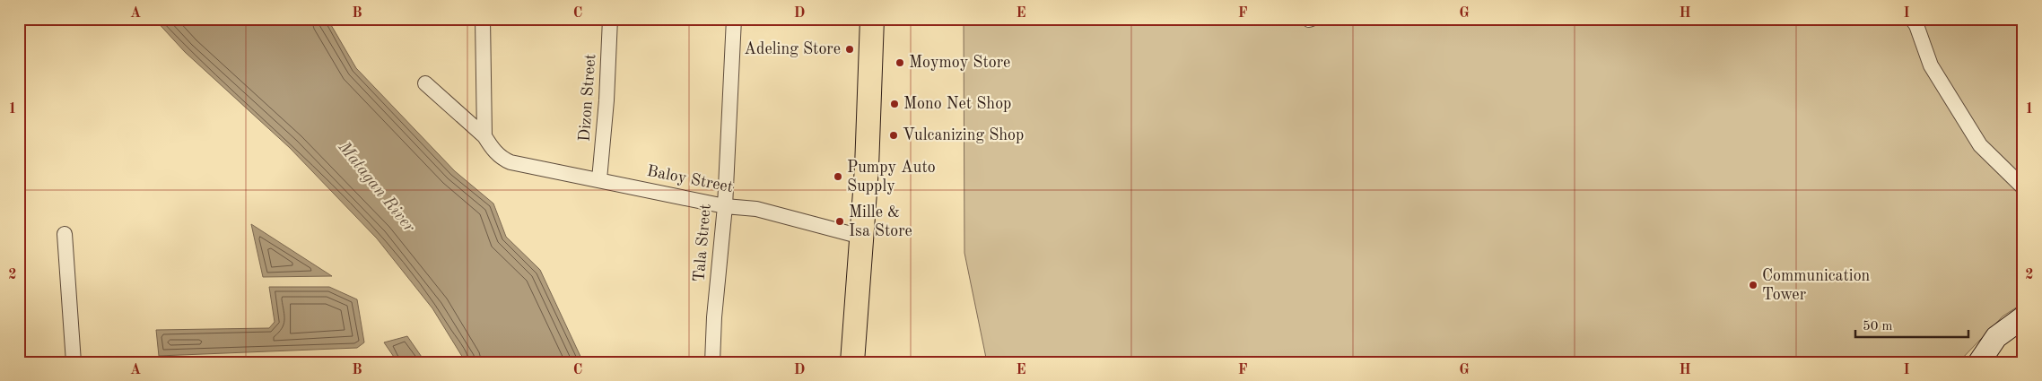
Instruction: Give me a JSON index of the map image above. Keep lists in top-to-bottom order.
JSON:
{
  "streets": {
    "street": ["Dizon Street", "Baloy Street", "Tala Street"]
  },
  "crossings": [
    ["Dizon Street", "Baloy Street"],
    ["Baloy Street", "Tala Street"]
  ],
  "water": ["Matagan River"],
  "places": [
    "Adeling Store",
    "Moymoy Store",
    "Mono Net Shop",
    "Vulcanizing Shop",
    "Pumpy Auto Supply",
    "Mille & Isa Store",
    "Communication Tower"
  ],
  "scale_bar": "50 m",
  "grid": {
    "columns": [
      "A",
      "B",
      "C",
      "D",
      "E",
      "F",
      "G",
      "H",
      "I"
    ],
    "rows": ["1", "2"]
  }
}
